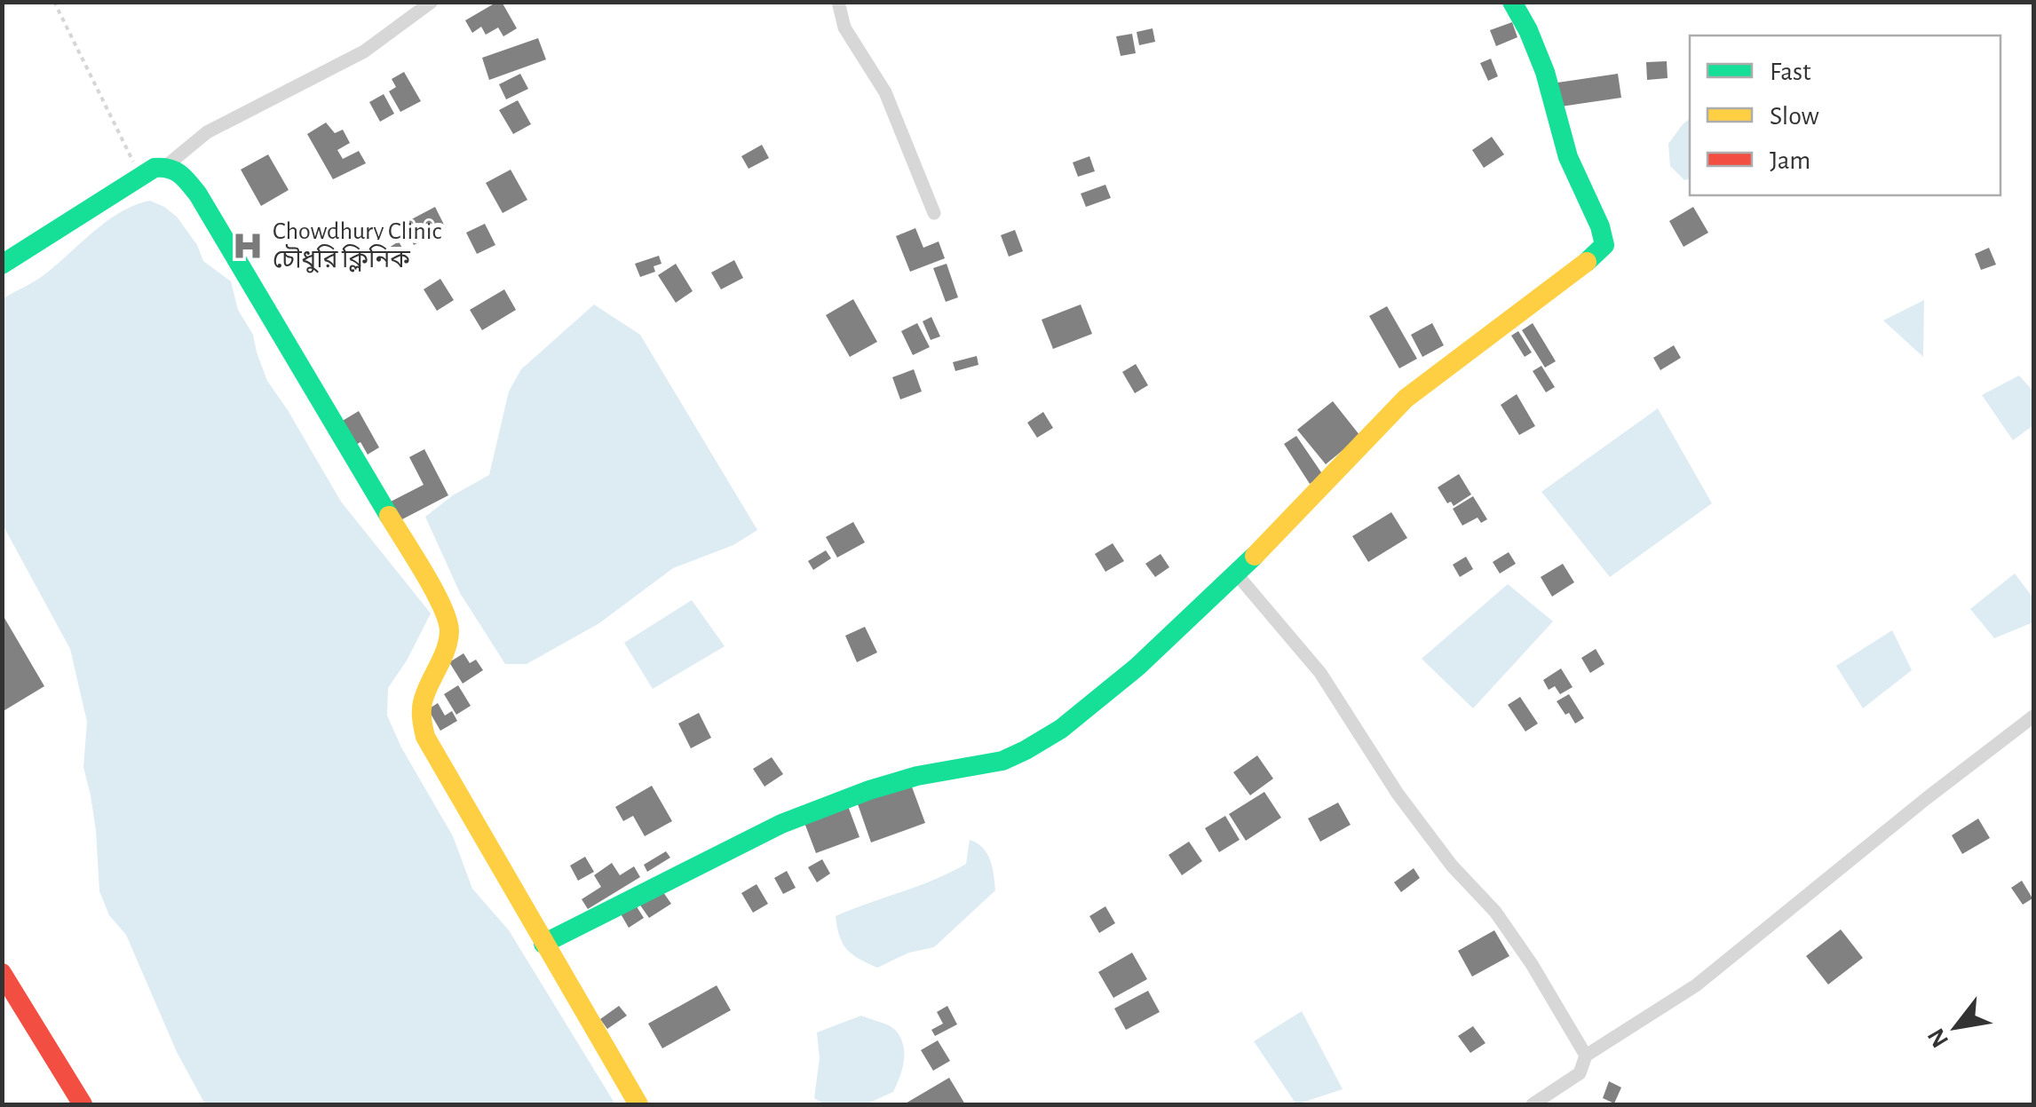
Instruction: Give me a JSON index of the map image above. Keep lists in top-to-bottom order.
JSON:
{
  "places": {
    "hospital": ["Chowdhury Clinic চৌধুরি ক্লিনিক"]
  },
  "legend": ["Fast", "Slow", "Jam"],
  "north": "bottom left"
}
